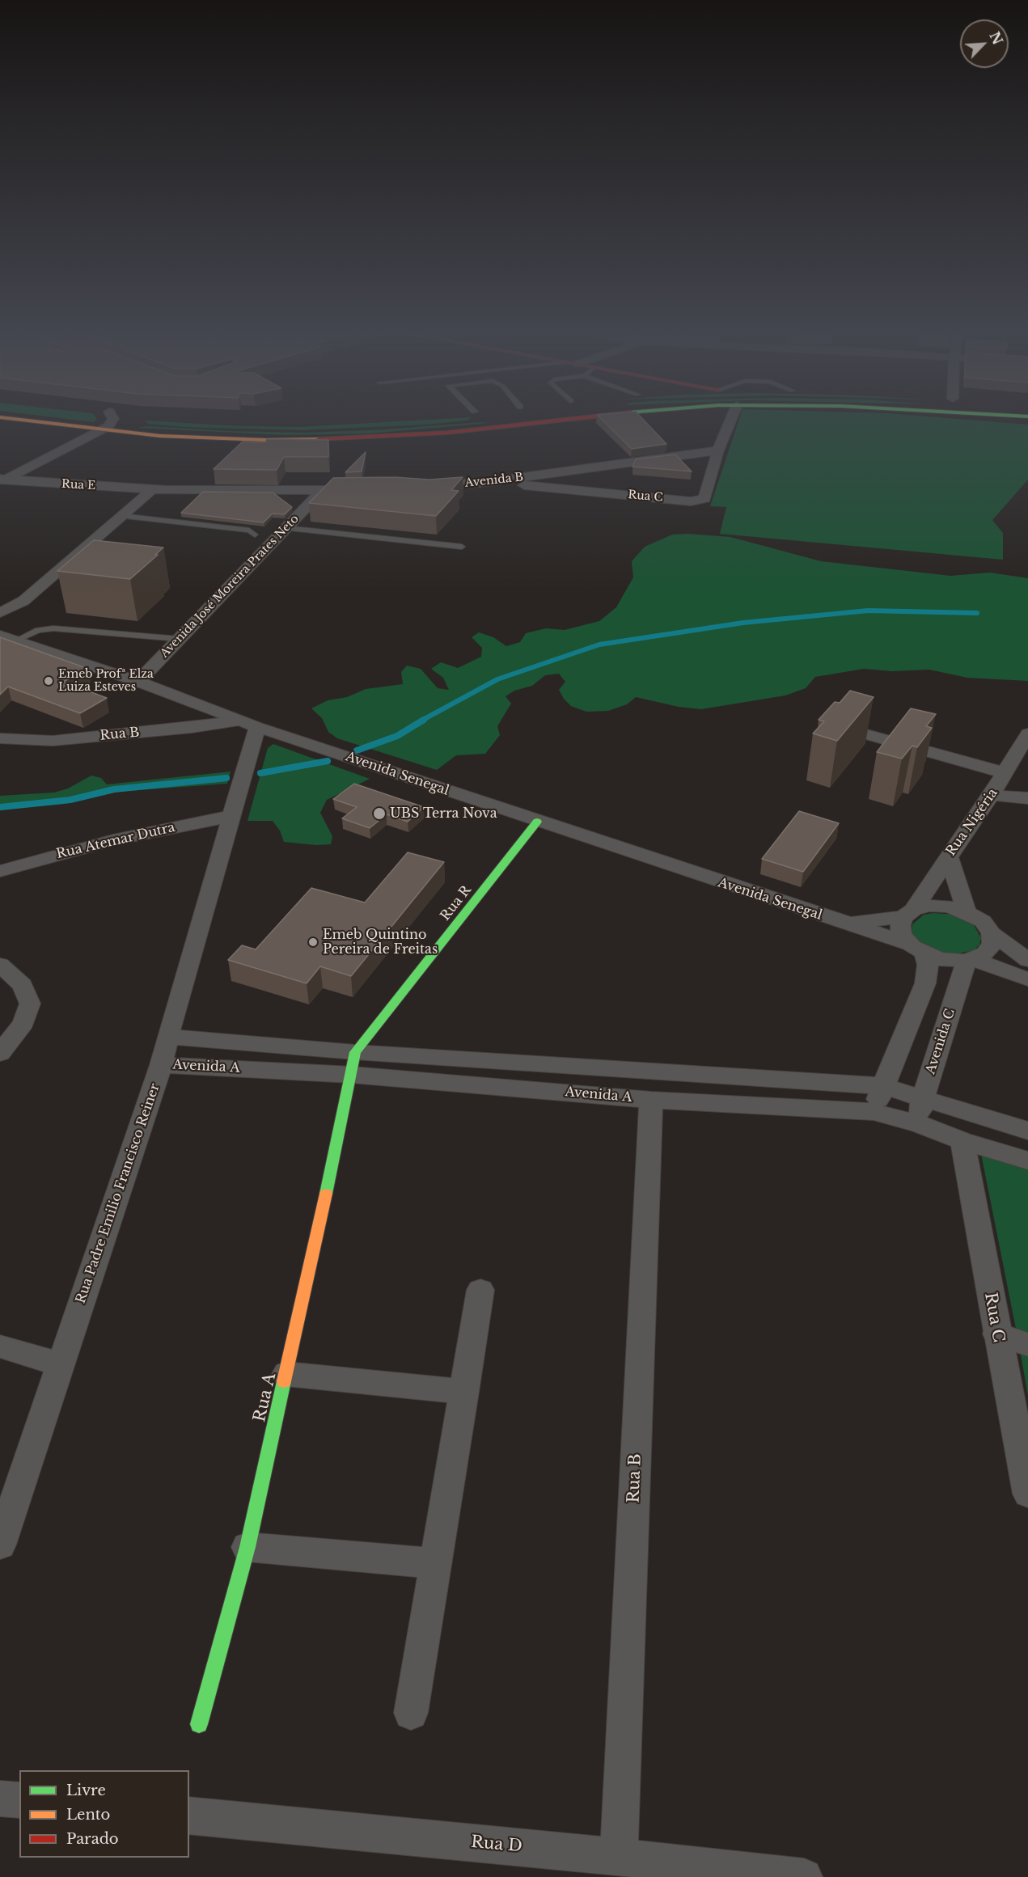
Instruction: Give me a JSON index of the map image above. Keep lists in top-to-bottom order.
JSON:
{
  "streets": {
    "main road": ["Rua R", "Rua A"],
    "street": [
      "Avenida B",
      "Rua E",
      "Rua C",
      "Avenida José Moreira Prates Neto",
      "Rua B",
      "Avenida Senegal",
      "Rua Nigéria",
      "Rua Atemar Dutra",
      "Avenida C",
      "Avenida A",
      "Rua Padre Emilio Francisco Reiner",
      "Rua D"
    ]
  },
  "crossings": [
    ["Avenida B", "Rua C"],
    ["Rua C", "Avenida A"],
    ["Avenida José Moreira Prates Neto", "Avenida Senegal"],
    ["Rua B", "Avenida Senegal"],
    ["Rua B", "Avenida A"],
    ["Rua B", "Rua Padre Emilio Francisco Reiner"],
    ["Rua B", "Rua D"],
    ["Avenida Senegal", "Rua Nigéria"],
    ["Avenida Senegal", "Rua R"],
    ["Avenida Senegal", "Rua Padre Emilio Francisco Reiner"],
    ["Rua Atemar Dutra", "Rua Padre Emilio Francisco Reiner"],
    ["Rua R", "Avenida A"],
    ["Rua R", "Rua A"],
    ["Avenida C", "Avenida A"],
    ["Avenida A", "Rua Padre Emilio Francisco Reiner"],
    ["Avenida A", "Rua A"]
  ],
  "places": ["Emeb Profª Elza Luiza Esteves", "UBS Terra Nova", "Emeb Quintino Pereira de Freitas"],
  "legend": ["Livre", "Lento", "Parado"],
  "north": "top right"
}
